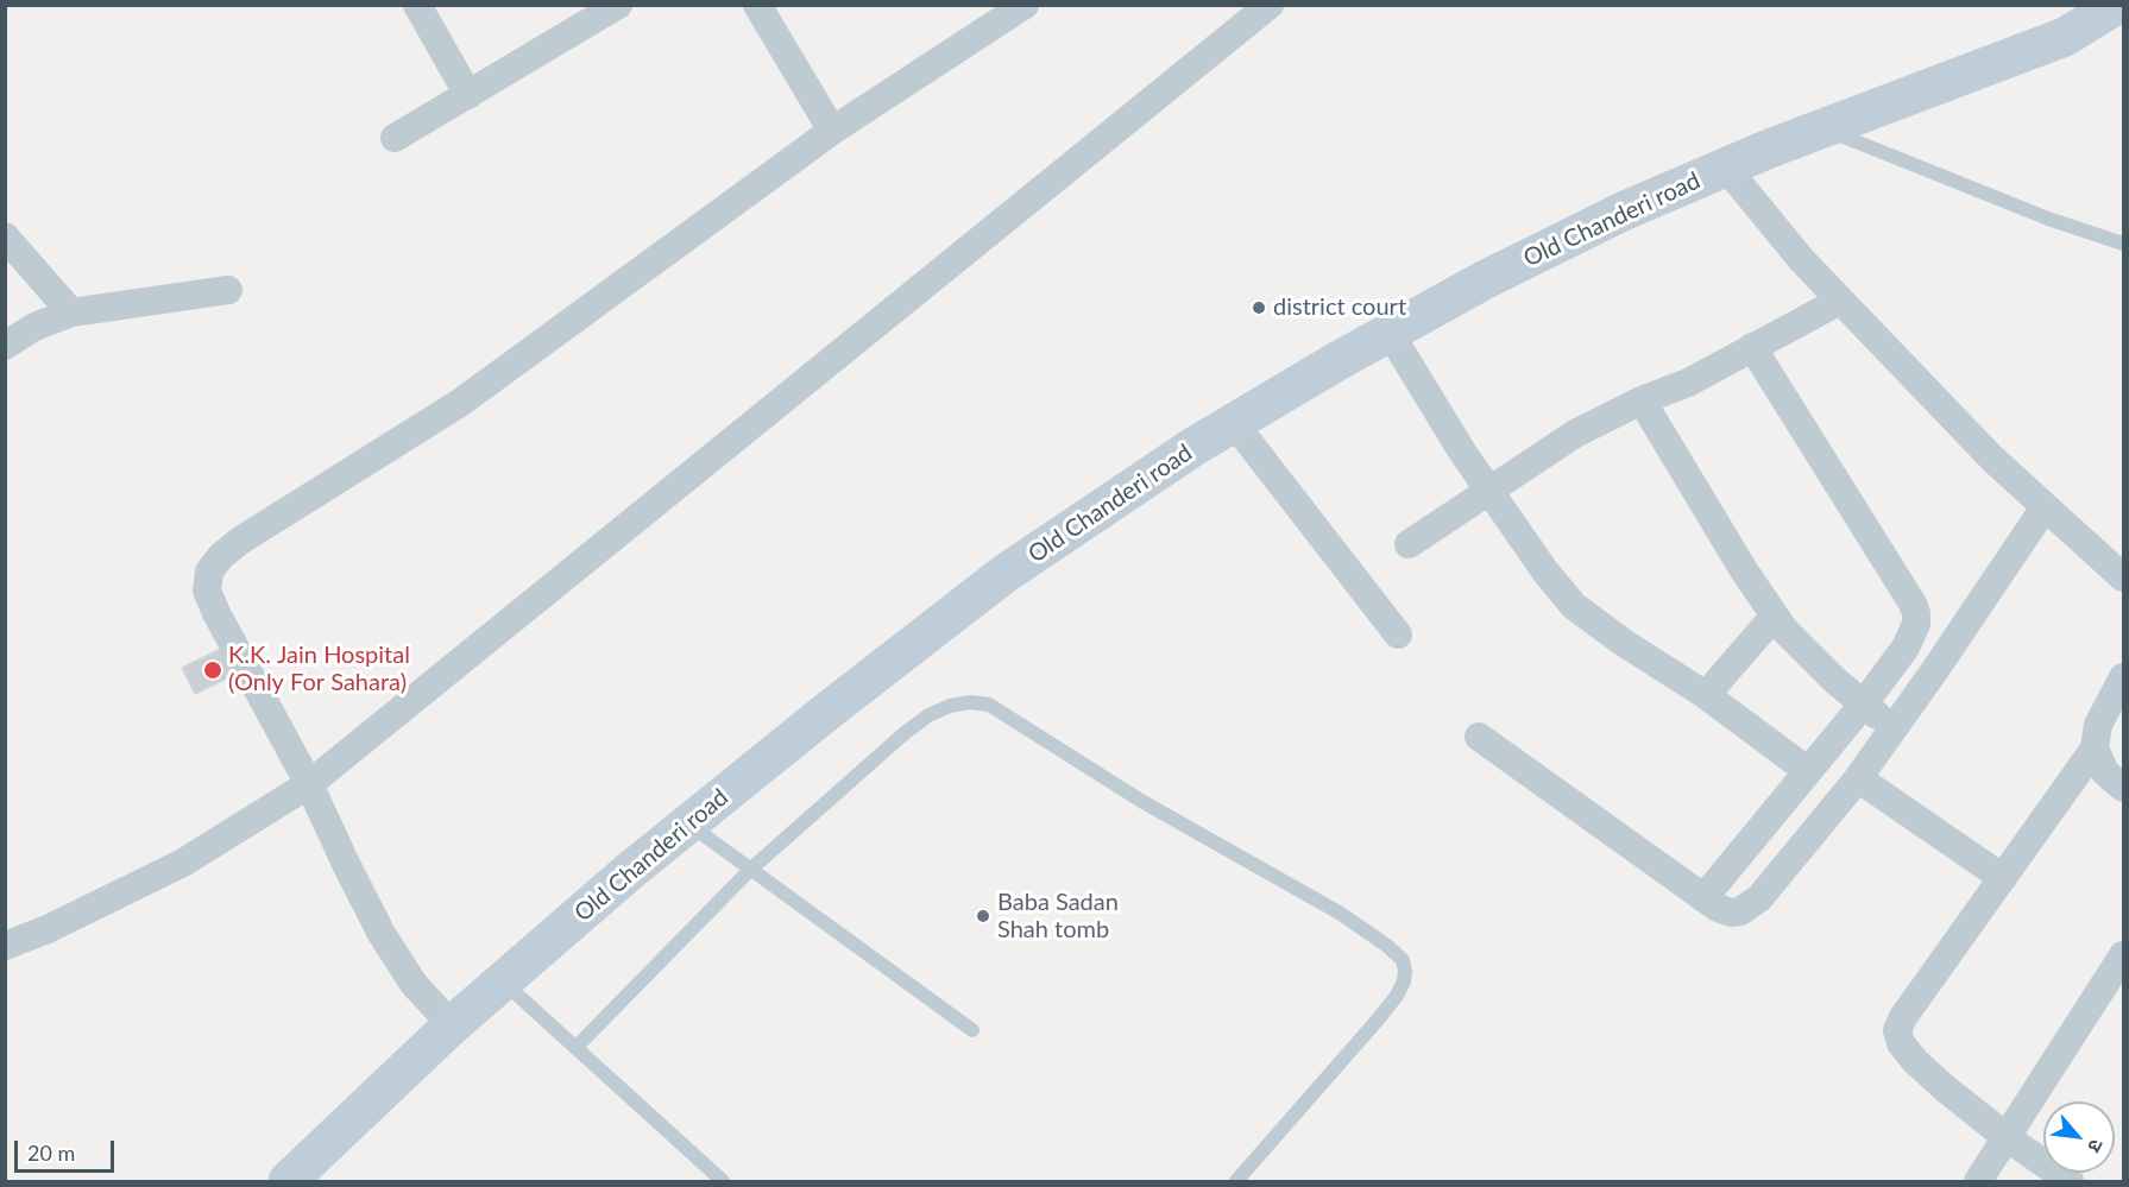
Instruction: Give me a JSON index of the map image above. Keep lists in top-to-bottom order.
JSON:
{
  "streets": {
    "street": ["Old Chanderi road"]
  },
  "places": ["district court", "K.K. Jain Hospital (Only For Sahara)", "Baba Sadan Shah tomb"],
  "scale_bar": "20 m",
  "north": "bottom right"
}
